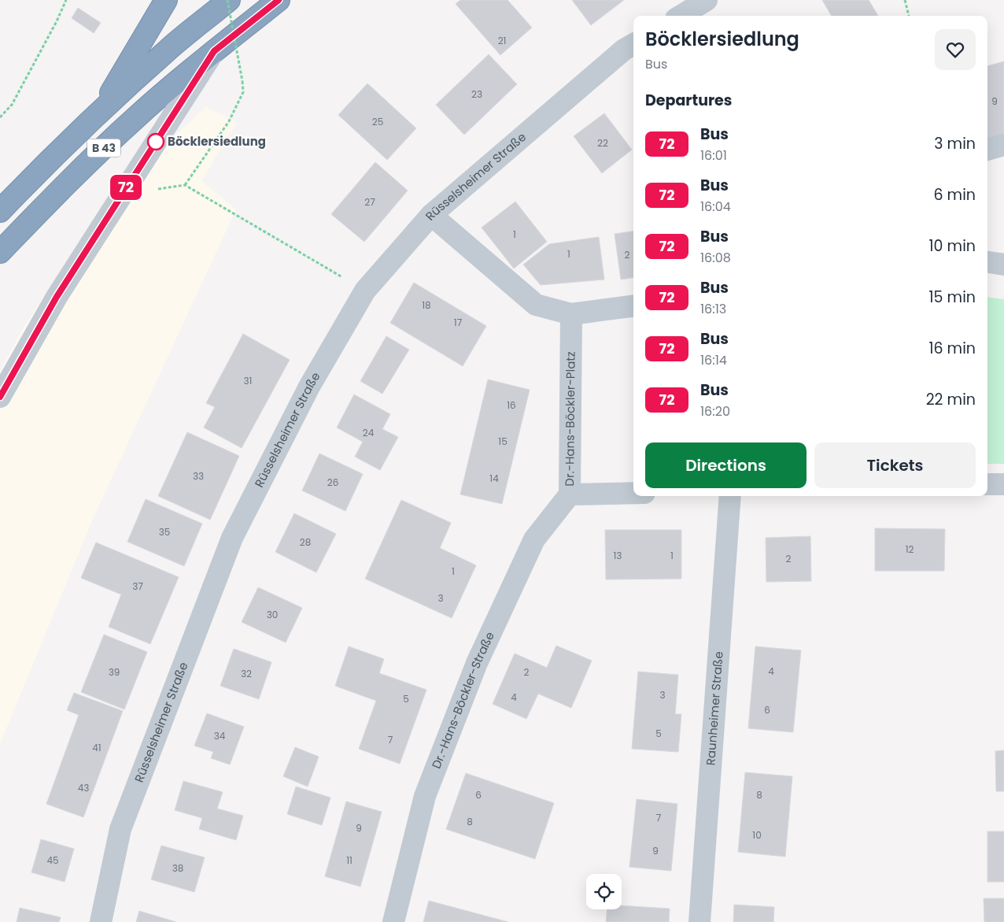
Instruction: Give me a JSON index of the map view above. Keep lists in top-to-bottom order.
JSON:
{
  "streets": {
    "highway": ["B 43"],
    "street": [
      "Rüsselsheimer Straße",
      "Dr.-Hans-Böckler-Platz",
      "Dr.-Hans-Böckler-Straße",
      "Raunheimer Straße"
    ]
  },
  "crossings": [
    ["Dr.-Hans-Böckler-Platz", "Dr.-Hans-Böckler-Straße"]
  ],
  "places": ["Böcklersiedlung"],
  "lines": ["bus line 72"],
  "house_numbers": [
    "21",
    "23",
    "9",
    "25",
    "22",
    "27",
    "1",
    "1",
    "2",
    "18",
    "17",
    "31",
    "16",
    "24",
    "15",
    "33",
    "14",
    "26",
    "35",
    "28",
    "12",
    "13",
    "1",
    "2",
    "1",
    "37",
    "3",
    "30",
    "4",
    "39",
    "2",
    "32",
    "3",
    "4",
    "5",
    "6",
    "5",
    "34",
    "7",
    "41",
    "43",
    "6",
    "8",
    "7",
    "8",
    "9",
    "10",
    "9",
    "45",
    "11",
    "38"
  ],
  "page": {
    "on_map": "72",
    "heading": [
      ["Böcklersiedlung", "Bus"],
      "Departures"
    ],
    "list": [
      {
        "mark": "72",
        "name": "Bus",
        "note": "16:01",
        "value": "3 min"
      },
      {
        "mark": "72",
        "name": "Bus",
        "note": "16:04",
        "value": "6 min"
      },
      {
        "mark": "72",
        "name": "Bus",
        "note": "16:08",
        "value": "10 min"
      },
      {
        "mark": "72",
        "name": "Bus",
        "note": "16:13",
        "value": "15 min"
      },
      {
        "mark": "72",
        "name": "Bus",
        "note": "16:14",
        "value": "16 min"
      },
      {
        "mark": "72",
        "name": "Bus",
        "note": "16:20",
        "value": "22 min"
      }
    ],
    "buttons": ["Directions", "Tickets"]
  }
}
